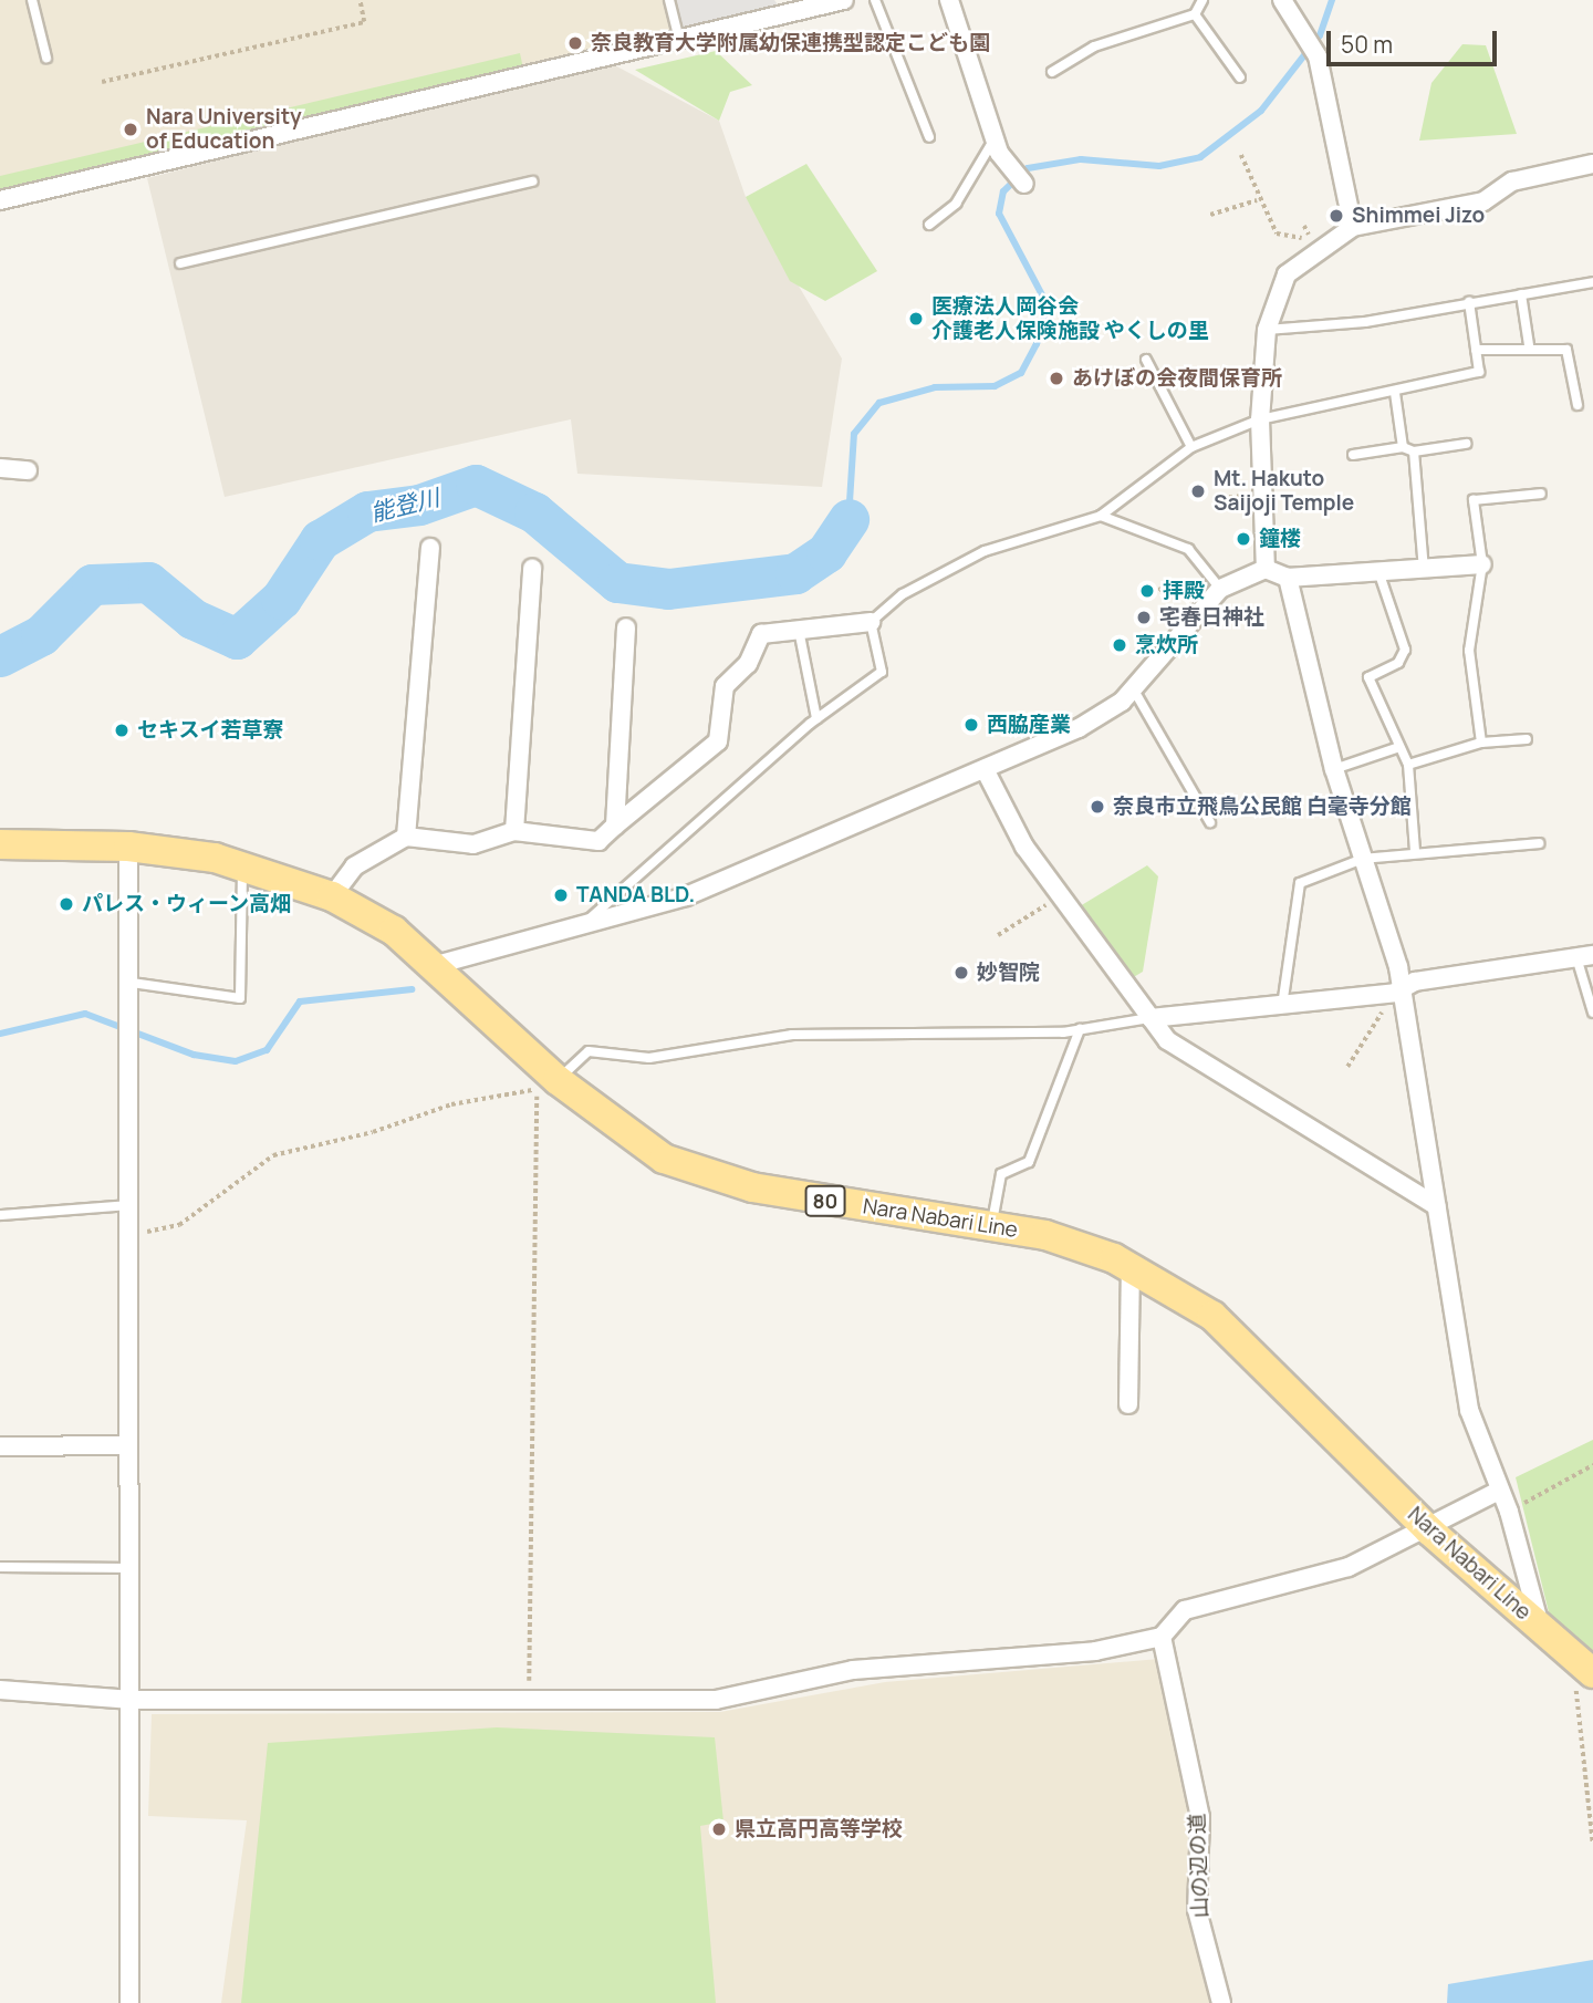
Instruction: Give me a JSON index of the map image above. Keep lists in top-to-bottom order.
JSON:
{
  "streets": {
    "main road": ["80", "Nara Nabari Line"],
    "street": ["山の辺の道"]
  },
  "water": ["能登川"],
  "places": [
    "奈良教育大学附属幼保連携型認定こども園",
    "Nara University of Education",
    "Shimmei Jizo",
    "医療法人岡谷会 介護老人保険施設 やくしの里",
    "あけぼの会夜間保育所",
    "Mt. Hakuto Saijoji Temple",
    "鐘楼",
    "拝殿",
    "宅春日神社",
    "烹炊所",
    "西脇産業",
    "セキスイ若草寮",
    "奈良市立飛鳥公民館 白毫寺分館",
    "TANDA BLD.",
    "パレス・ウィーン高畑",
    "妙智院",
    "県立高円高等学校"
  ],
  "scale_bar": "50 m"
}
